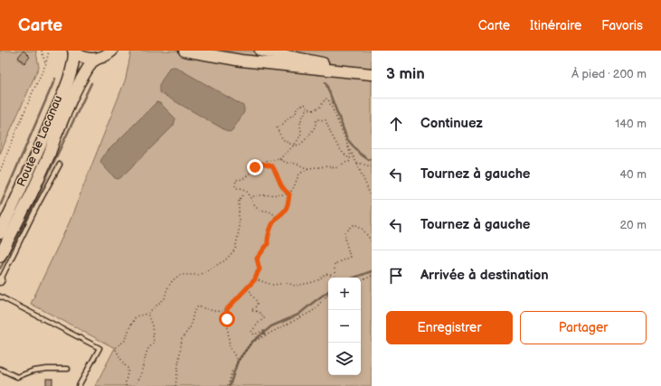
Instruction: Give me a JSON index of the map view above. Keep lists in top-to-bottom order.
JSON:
{
  "streets": {
    "main road": ["Route de Lacanau"]
  },
  "page": {
    "header": "Carte",
    "nav": ["Carte", "Itinéraire", "Favoris"],
    "heading": ["3 min", "À pied · 200 m"],
    "list": [
      ["Continuez", "140 m"],
      ["Tournez à gauche", "40 m"],
      ["Tournez à gauche", "20 m"],
      "Arrivée à destination"
    ],
    "map_buttons": ["+", "−"],
    "buttons": ["Enregistrer", "Partager"]
  }
}
